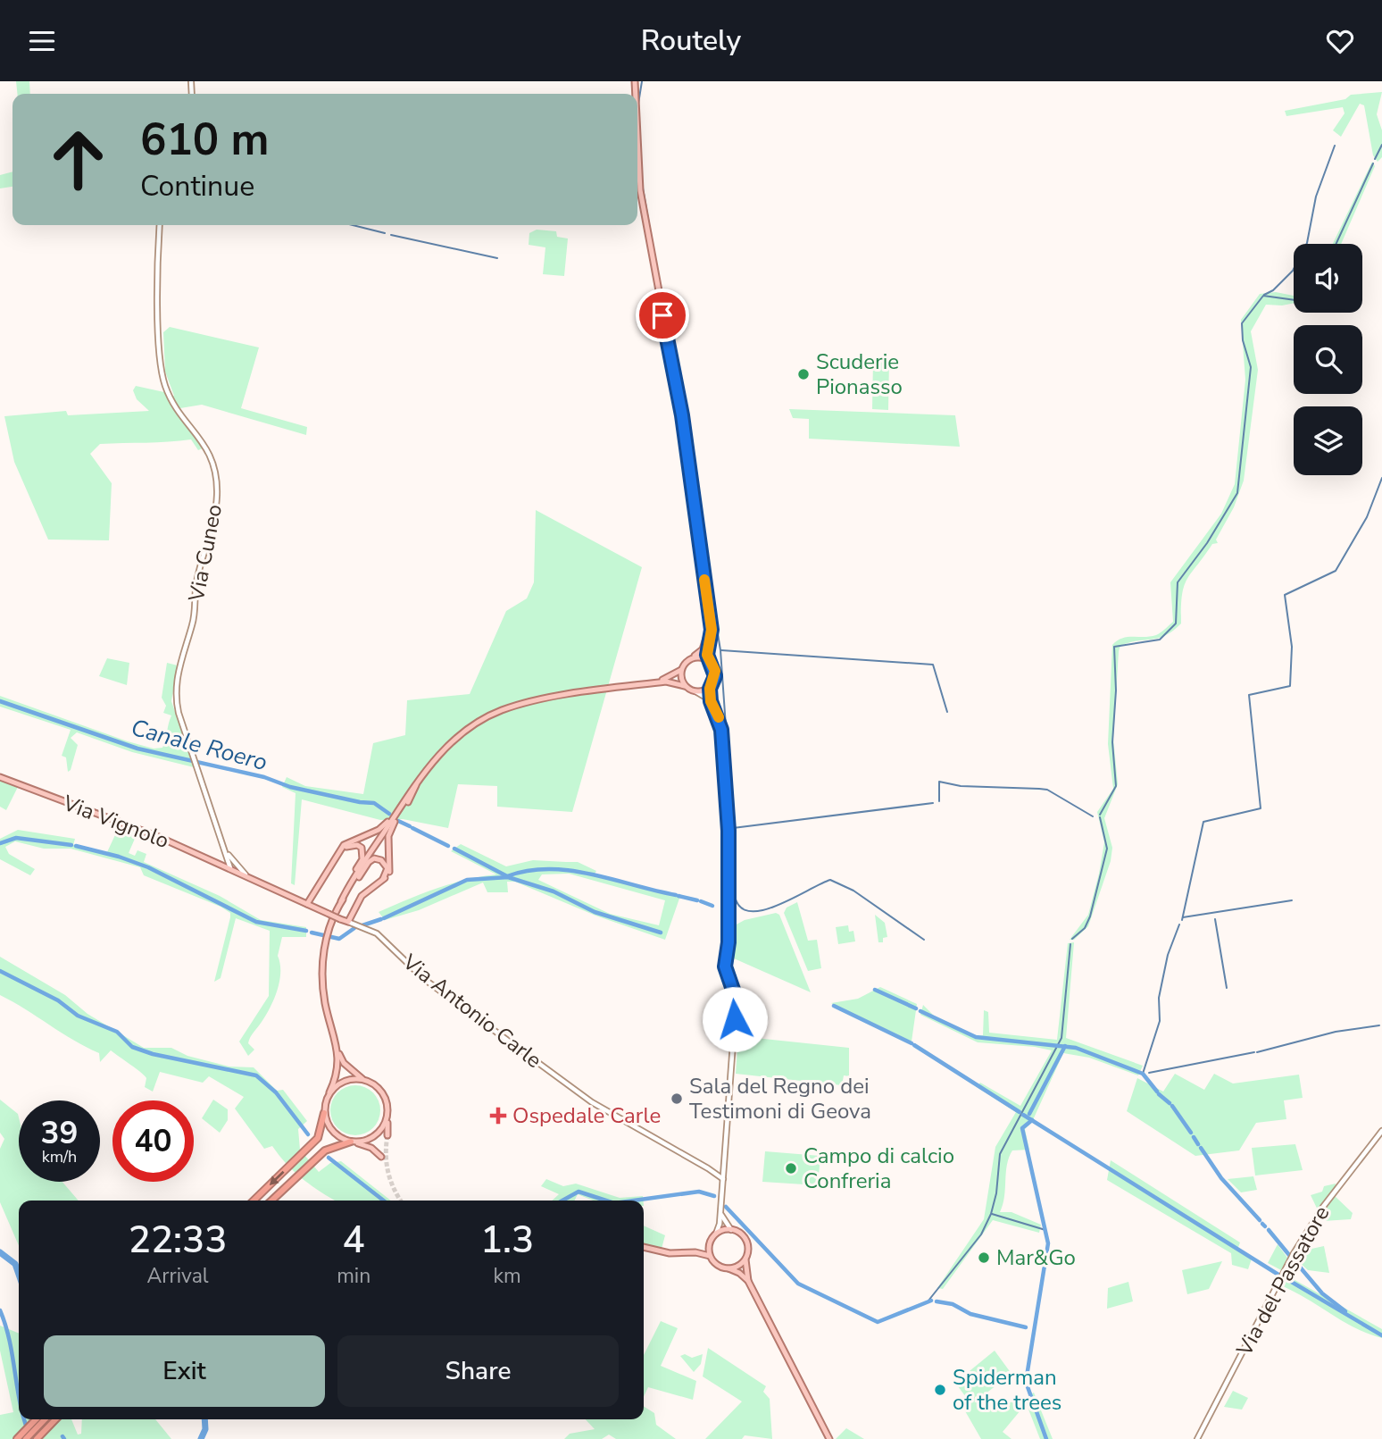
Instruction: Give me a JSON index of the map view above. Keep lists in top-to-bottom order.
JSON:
{
  "streets": {
    "main road": ["Via Vignolo", "Via Antonio Carle"],
    "street": ["Via Cuneo", "Via del Passatore"]
  },
  "crossings": [
    ["Via Cuneo", "Via Vignolo"],
    ["Via Cuneo", "Via Antonio Carle"],
    ["Via Vignolo", "Via Antonio Carle"]
  ],
  "water": ["Canale Roero"],
  "places": {
    "other": [
      "Scuderie Pionasso",
      "Sala del Regno dei Testimoni di Geova",
      "Campo di calcio Confreria",
      "Mar&Go",
      "Spiderman of the trees"
    ],
    "health": ["Ospedale Carle"]
  },
  "page": {
    "header": "Routely",
    "turn": ["610 m", "Continue"],
    "speed": "39 km/h",
    "limit": "40",
    "eta": [
      "22:33",
      "Arrival",
      "4",
      "min",
      "1.3",
      "km"
    ],
    "buttons": ["Exit", "Share"]
  }
}
